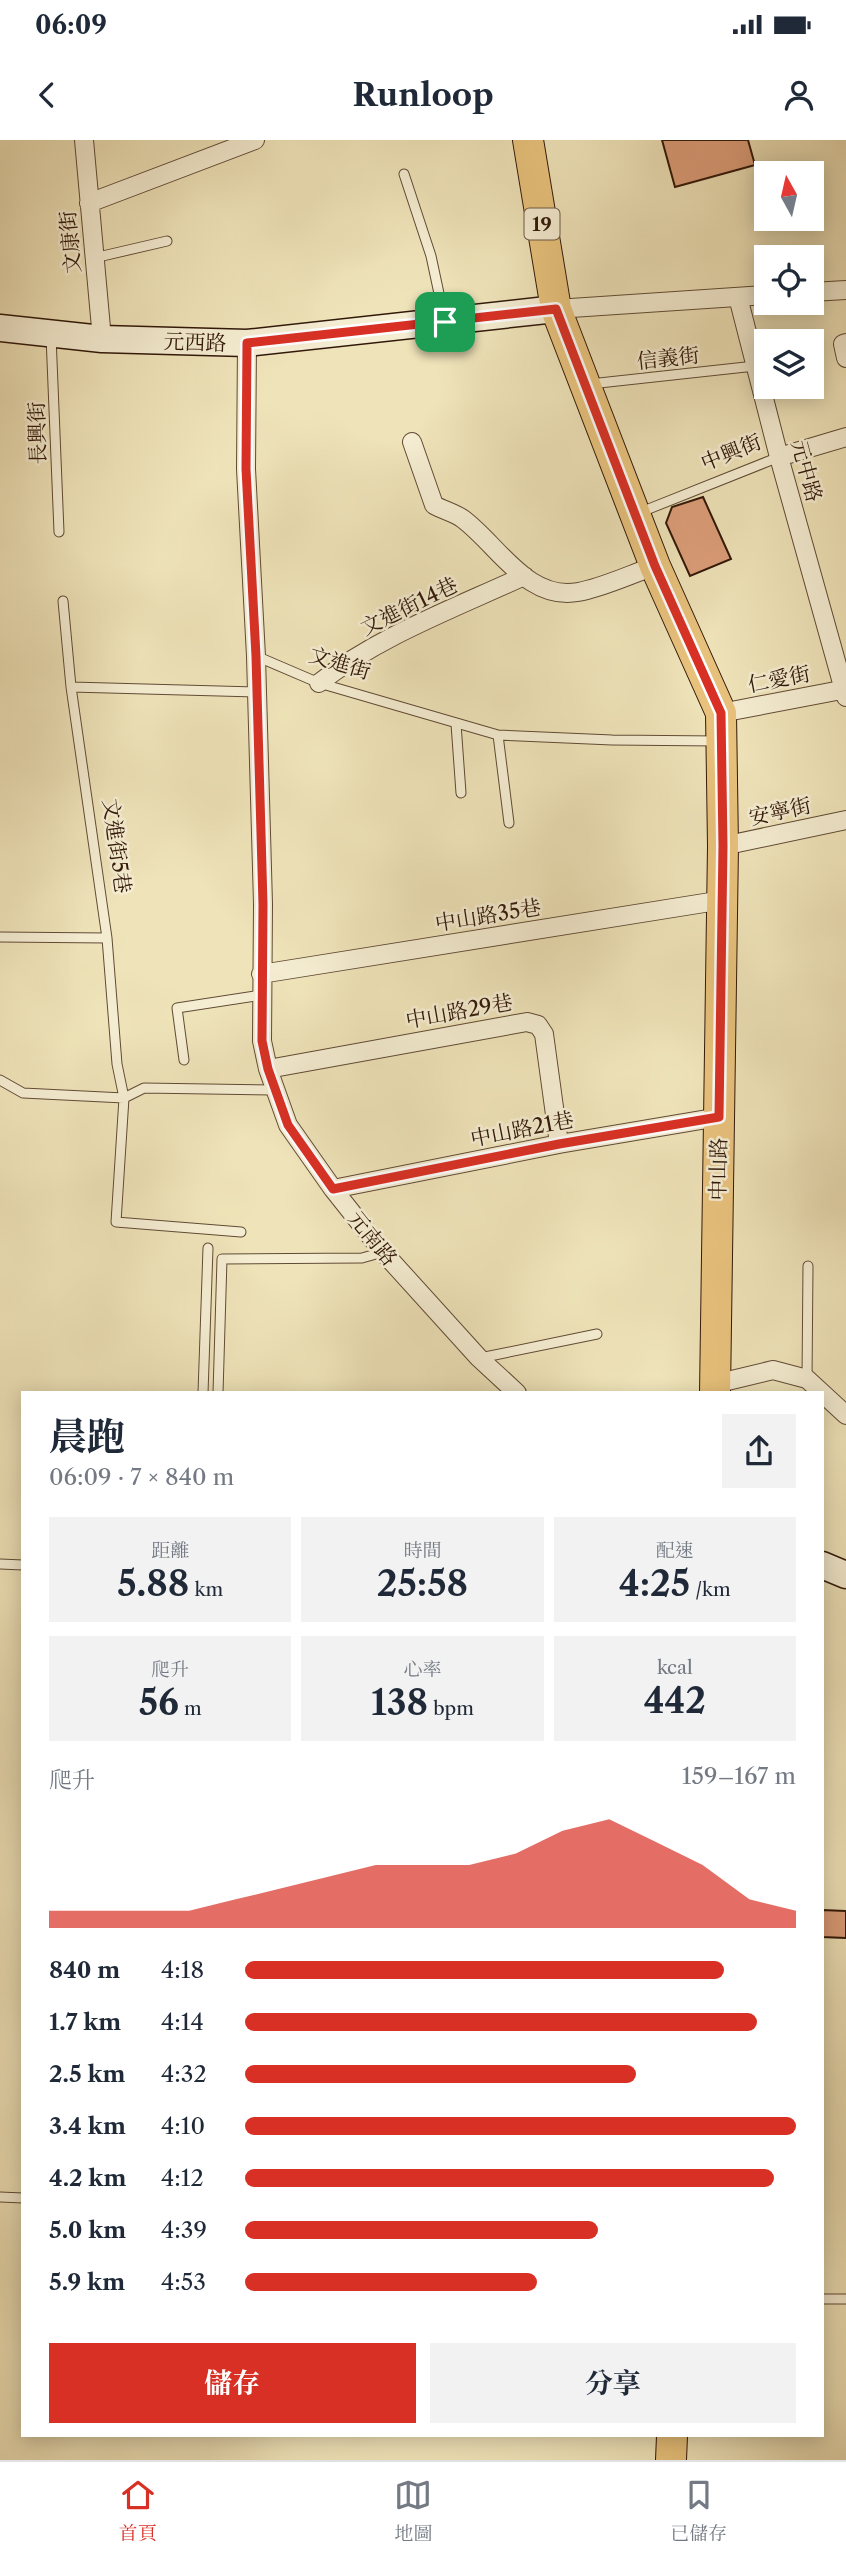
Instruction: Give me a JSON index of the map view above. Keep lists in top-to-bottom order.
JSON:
{
  "streets": {
    "main road": ["19", "元西路", "中山路"],
    "street": [
      "文康街",
      "中興街",
      "元中路",
      "文進街14巷",
      "仁愛街",
      "安寧街",
      "中山路35巷",
      "中山路29巷",
      "中山路21巷",
      "元南路"
    ],
    "lane": [
      "信義街",
      "長興街",
      "文進街",
      "文進街5巷"
    ]
  },
  "crossings": [
    ["文康街", "元西路"],
    ["元西路", "長興街"],
    ["元西路", "中山路"],
    ["信義街", "中山路"],
    ["中興街", "元中路"],
    ["中興街", "中山路"],
    ["元中路", "仁愛街"],
    ["文進街14巷", "文進街"],
    ["文進街", "仁愛街"],
    ["文進街", "中山路"],
    ["仁愛街", "中山路"],
    ["安寧街", "中山路"],
    ["中山路35巷", "中山路"],
    ["中山路35巷", "元南路"],
    ["中山路29巷", "中山路21巷"],
    ["中山路29巷", "元南路"],
    ["中山路21巷", "中山路"],
    ["中山路21巷", "元南路"]
  ],
  "north": "top",
  "page": {
    "status": "06:09",
    "header": "Runloop",
    "heading": ["晨跑", "06:09 · 7 × 840 m"],
    "stats": [
      ["距離", "5.88 km"],
      ["時間", "25:58"],
      ["配速", "4:25 /km"],
      ["爬升", "56 m"],
      ["心率", "138 bpm"],
      ["kcal", "442"]
    ],
    "chart": ["爬升", "159–167 m"],
    "list": [
      {
        "name": "840 m",
        "note": "4:18"
      },
      {
        "name": "1.7 km",
        "note": "4:14"
      },
      {
        "name": "2.5 km",
        "note": "4:32"
      },
      {
        "name": "3.4 km",
        "note": "4:10"
      },
      {
        "name": "4.2 km",
        "note": "4:12"
      },
      {
        "name": "5.0 km",
        "note": "4:39"
      },
      {
        "name": "5.9 km",
        "note": "4:53"
      }
    ],
    "buttons": ["儲存", "分享"],
    "tabs": ["首頁", "地圖", "已儲存"]
  }
}
